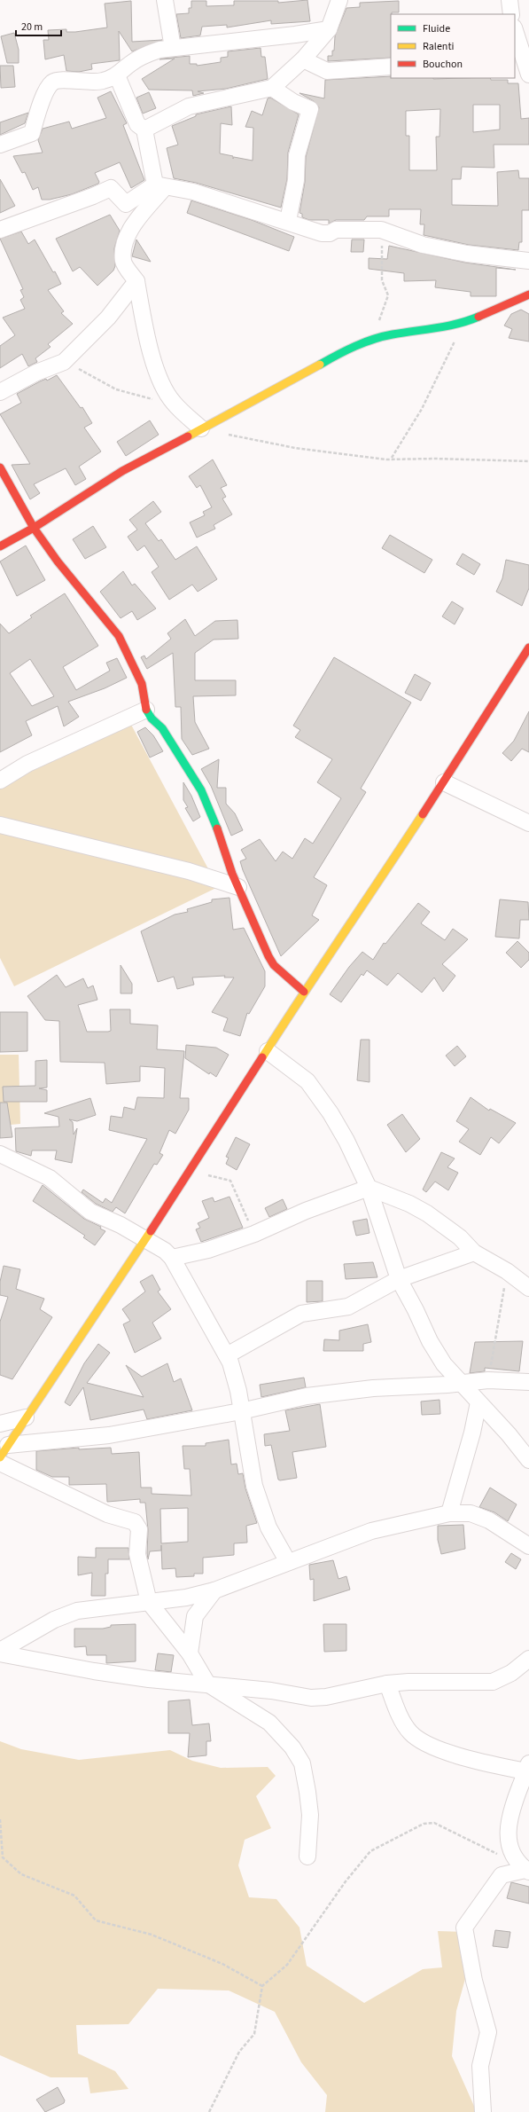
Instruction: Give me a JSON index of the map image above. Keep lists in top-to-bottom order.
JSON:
{
  "legend": ["Fluide", "Ralenti", "Bouchon"],
  "scale_bar": "20 m"
}
